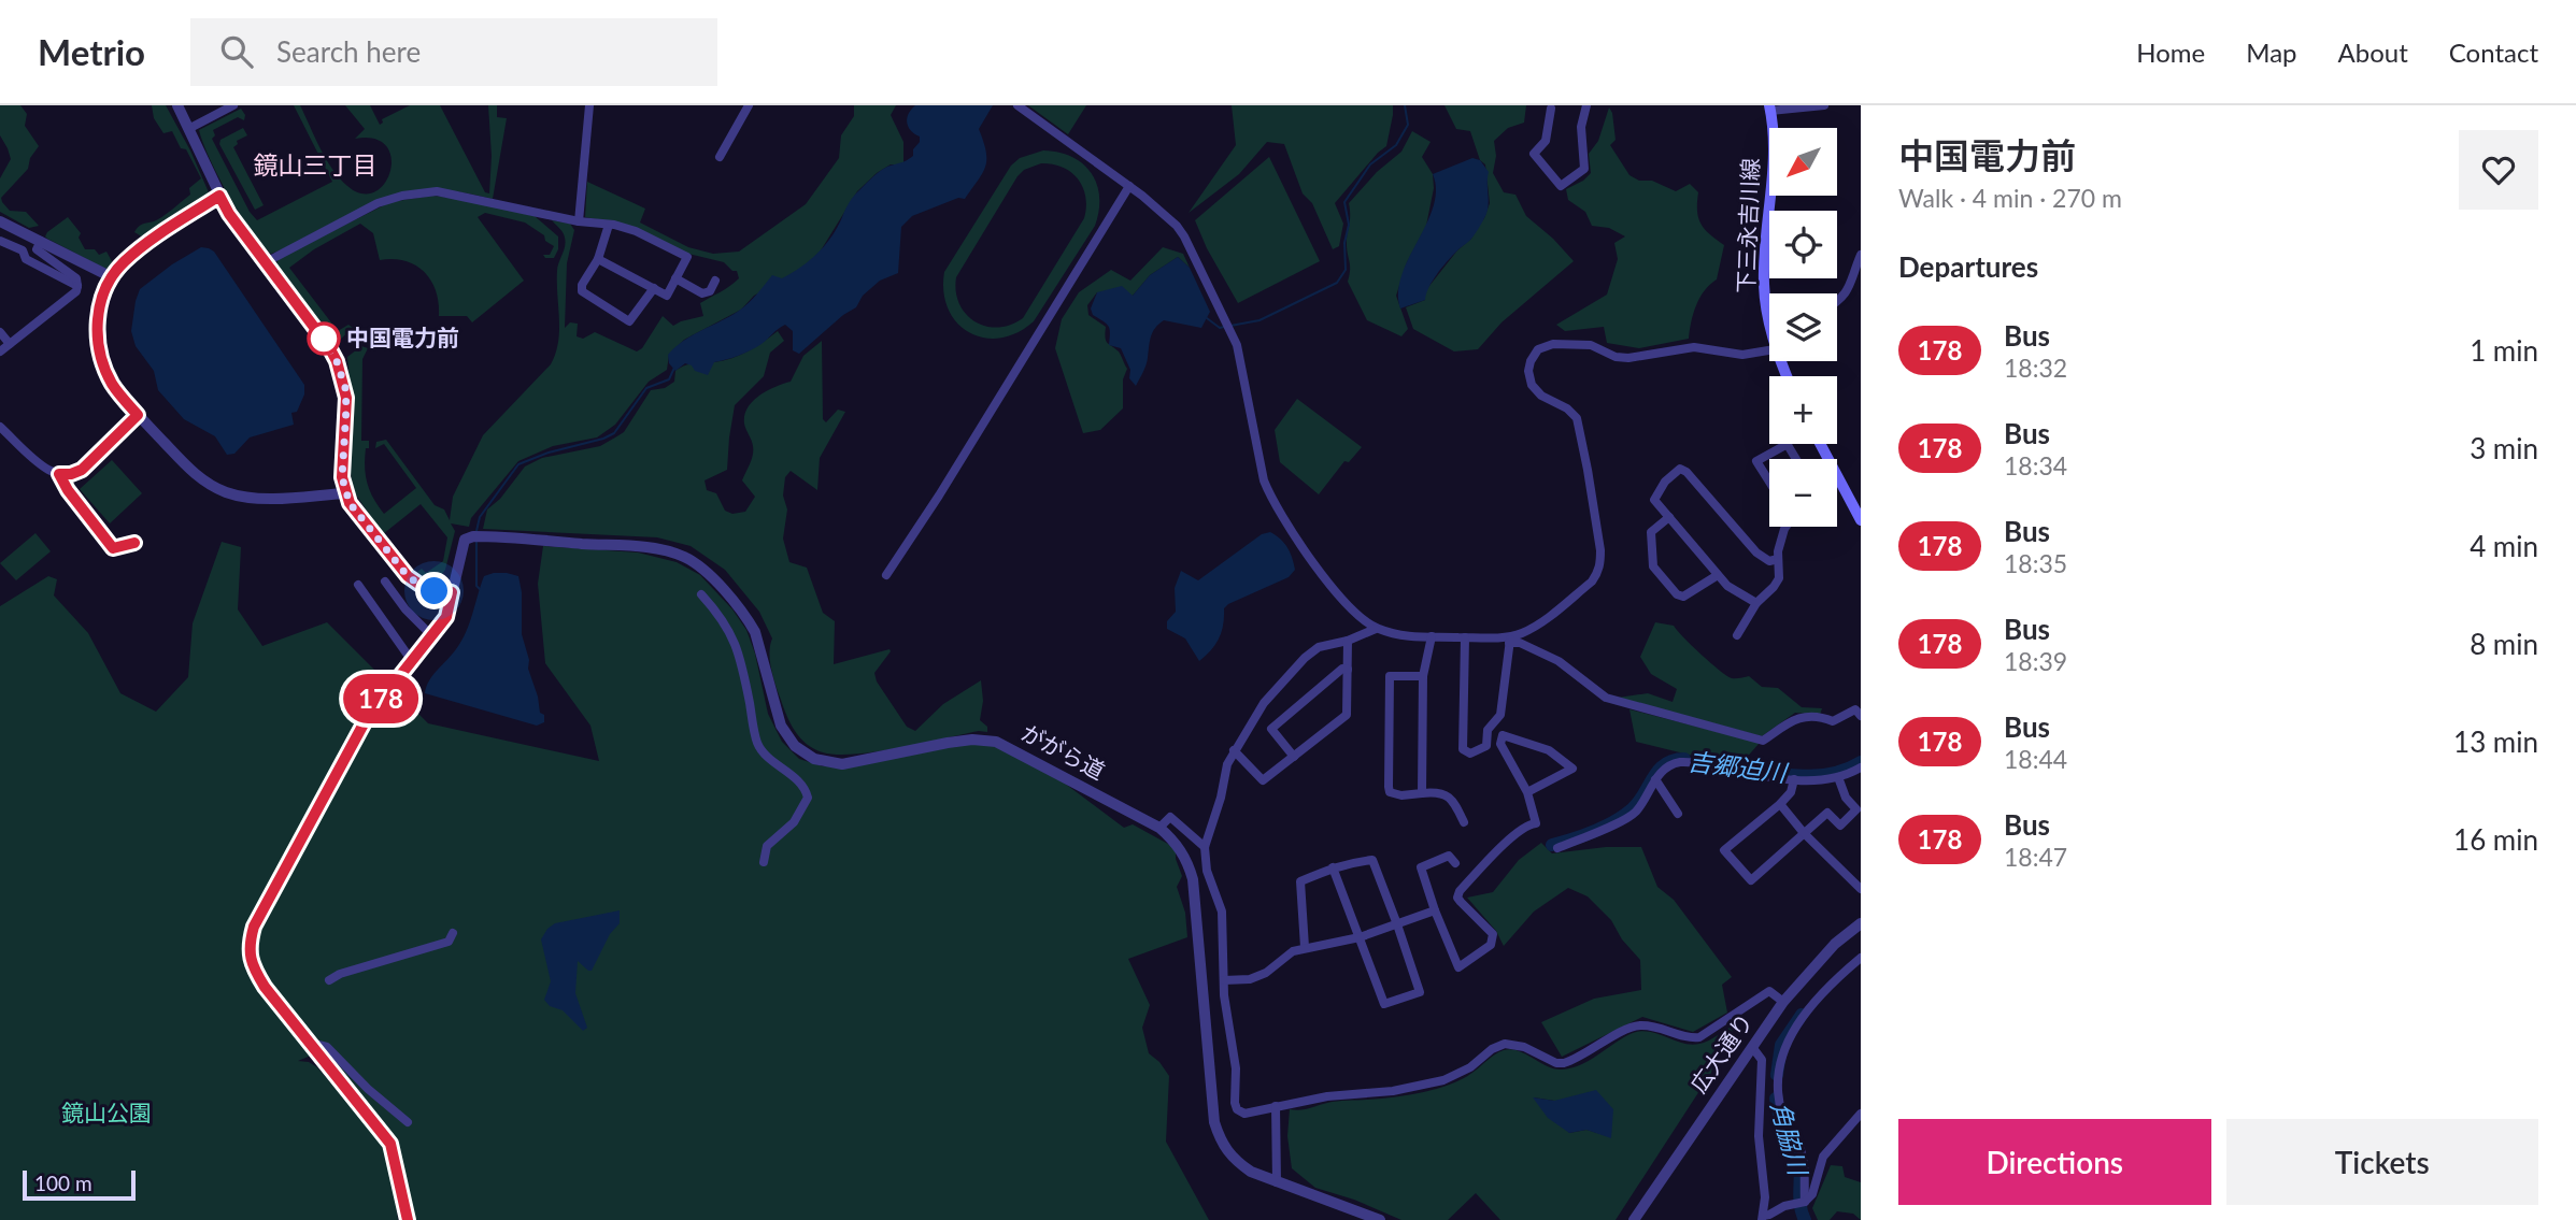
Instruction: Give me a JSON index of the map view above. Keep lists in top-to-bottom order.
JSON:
{
  "streets": {
    "main road": ["下三永吉川線"],
    "street": ["ががら道", "広大通り"]
  },
  "districts": ["鏡山三丁目"],
  "water": ["吉郷迫川", "角脇川"],
  "parks": ["鏡山公園"],
  "places": ["中国電力前"],
  "lines": ["bus line 178"],
  "scale_bar": "100 m",
  "north": "bottom left",
  "page": {
    "header": "Metrio",
    "search": "Search here",
    "nav": [
      "Home",
      "Map",
      "About",
      "Contact"
    ],
    "on_map": "178",
    "heading": [
      ["中国電力前", "Walk · 4 min · 270 m"],
      "Departures"
    ],
    "map_buttons": ["+", "−"],
    "list": [
      {
        "mark": "178",
        "name": "Bus",
        "note": "18:32",
        "value": "1 min"
      },
      {
        "mark": "178",
        "name": "Bus",
        "note": "18:34",
        "value": "3 min"
      },
      {
        "mark": "178",
        "name": "Bus",
        "note": "18:35",
        "value": "4 min"
      },
      {
        "mark": "178",
        "name": "Bus",
        "note": "18:39",
        "value": "8 min"
      },
      {
        "mark": "178",
        "name": "Bus",
        "note": "18:44",
        "value": "13 min"
      },
      {
        "mark": "178",
        "name": "Bus",
        "note": "18:47",
        "value": "16 min"
      }
    ],
    "buttons": ["Directions", "Tickets"],
    "scale": "100 m"
  }
}
